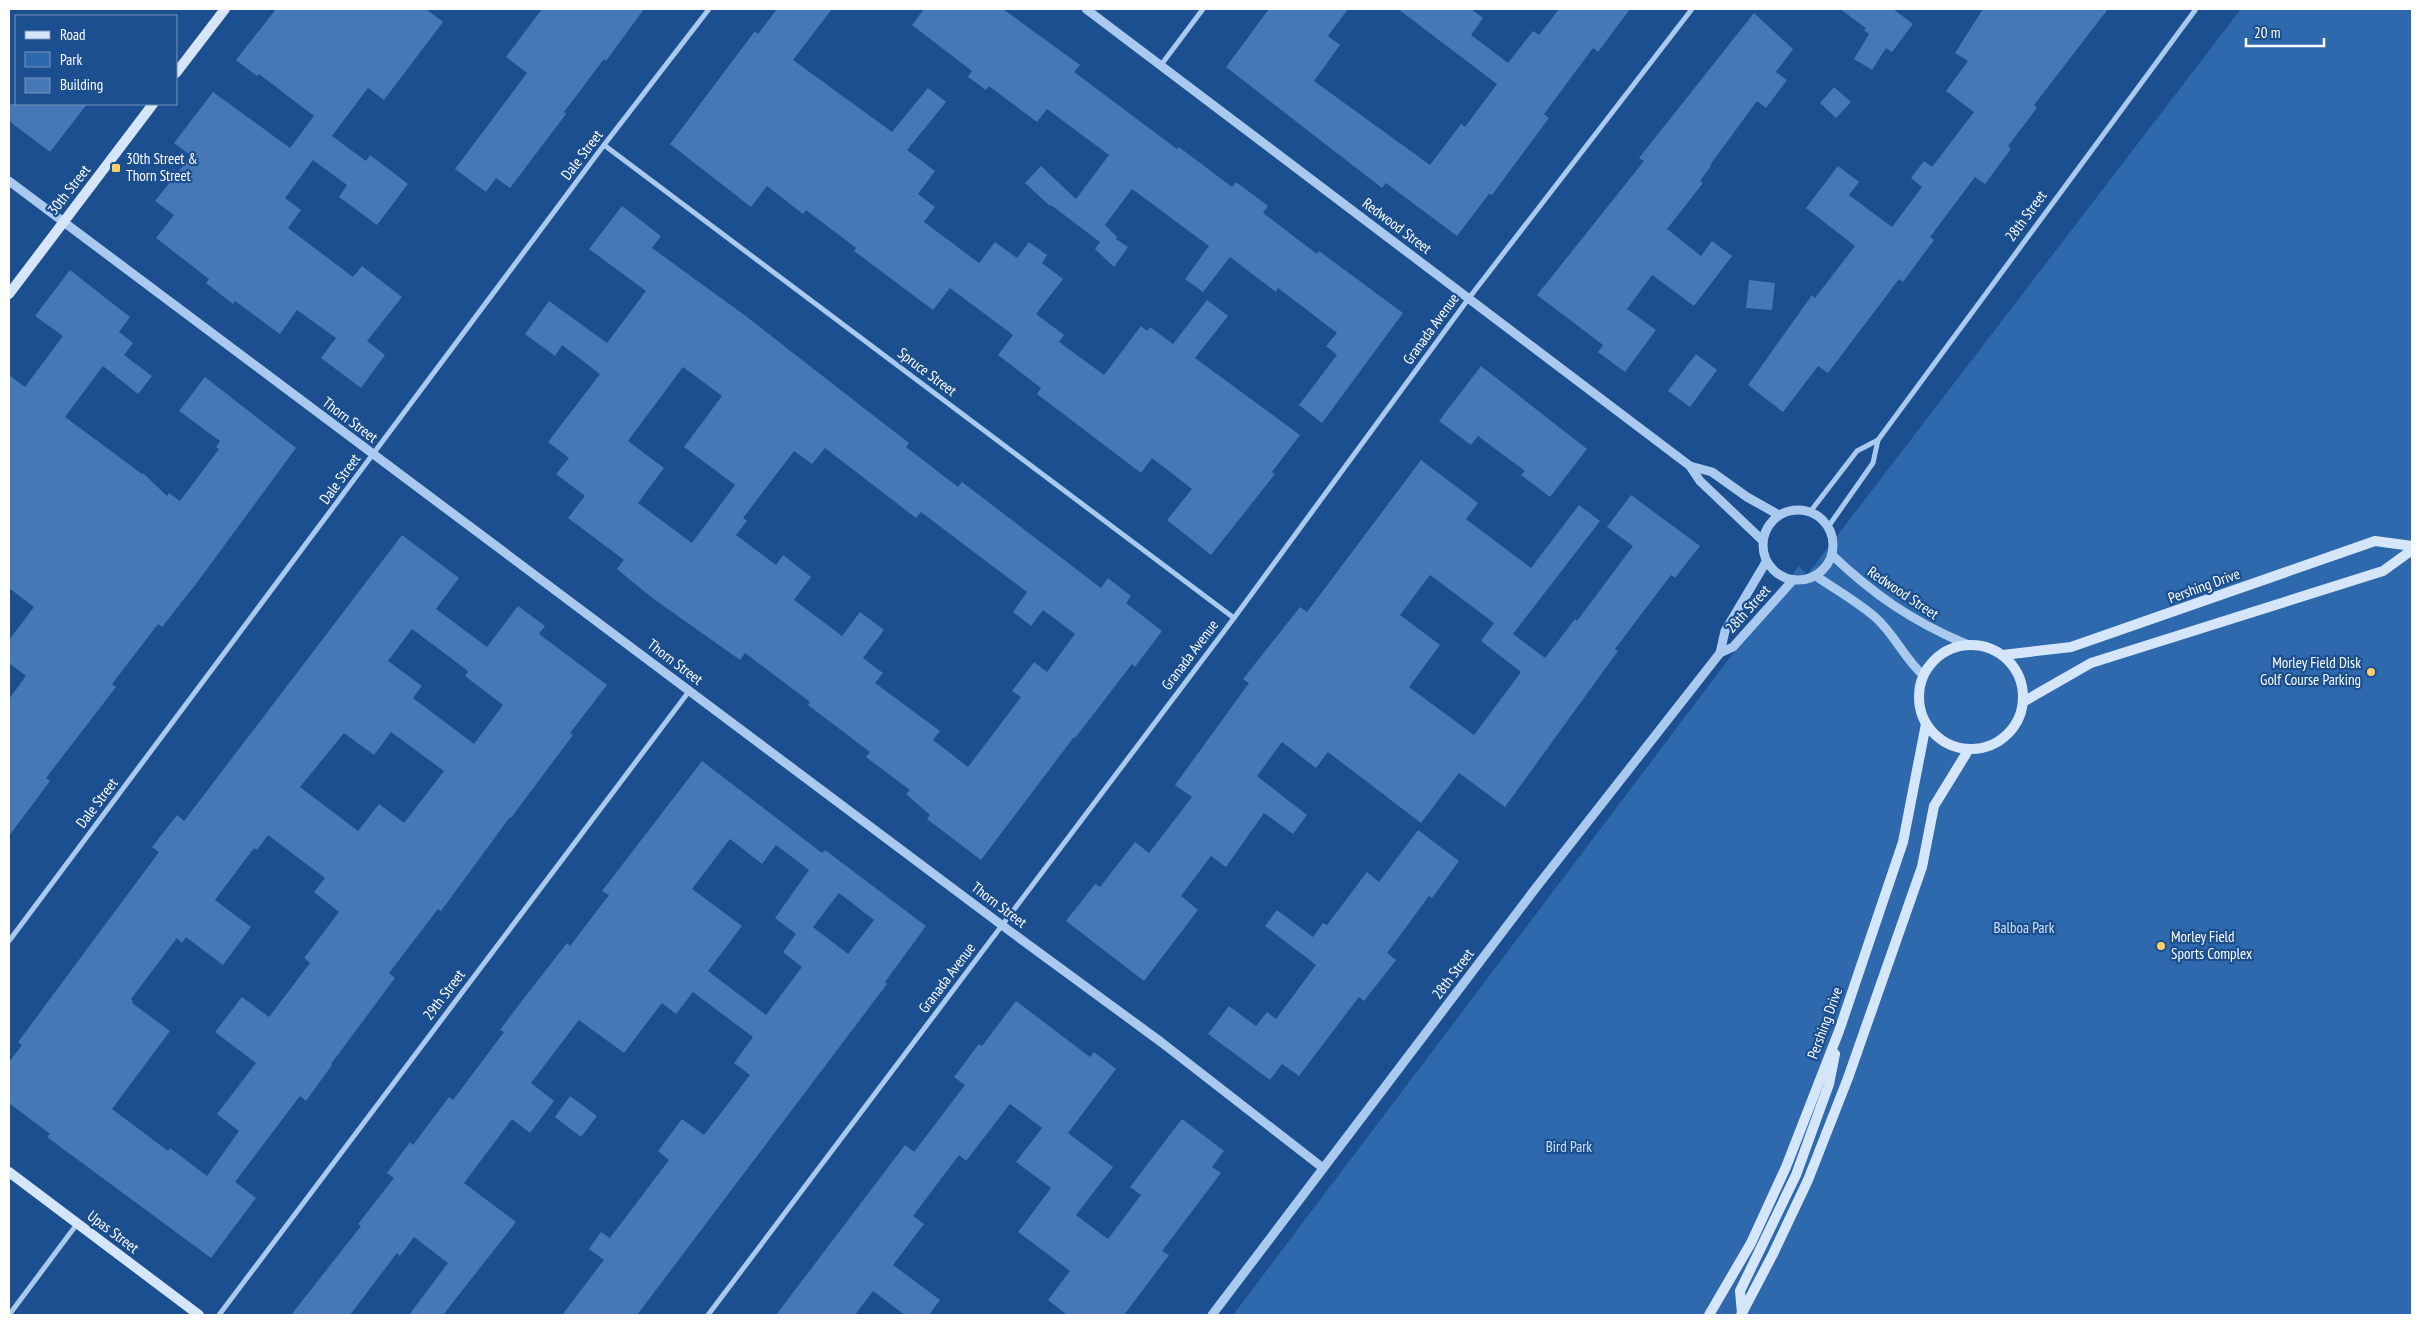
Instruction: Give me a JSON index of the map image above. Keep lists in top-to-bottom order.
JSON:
{
  "streets": {
    "main road": ["30th Street", "Pershing Drive", "Upas Street"],
    "street": [
      "Dale Street",
      "28th Street",
      "Redwood Street",
      "Granada Avenue",
      "Spruce Street",
      "Thorn Street",
      "29th Street"
    ]
  },
  "crossings": [
    ["Dale Street", "Spruce Street"],
    ["Dale Street", "Thorn Street"],
    ["30th Street", "Thorn Street"],
    ["28th Street", "Redwood Street"],
    ["28th Street", "Thorn Street"],
    ["Redwood Street", "Granada Avenue"],
    ["Redwood Street", "Pershing Drive"],
    ["Granada Avenue", "Spruce Street"],
    ["Granada Avenue", "Thorn Street"],
    ["Thorn Street", "29th Street"]
  ],
  "parks": ["Balboa Park", "Bird Park"],
  "places": {
    "transit": ["30th Street & Thorn Street"],
    "other": ["Morley Field Disk Golf Course Parking", "Morley Field Sports Complex"]
  },
  "legend": ["Road", "Park", "Building"],
  "scale_bar": "20 m"
}
